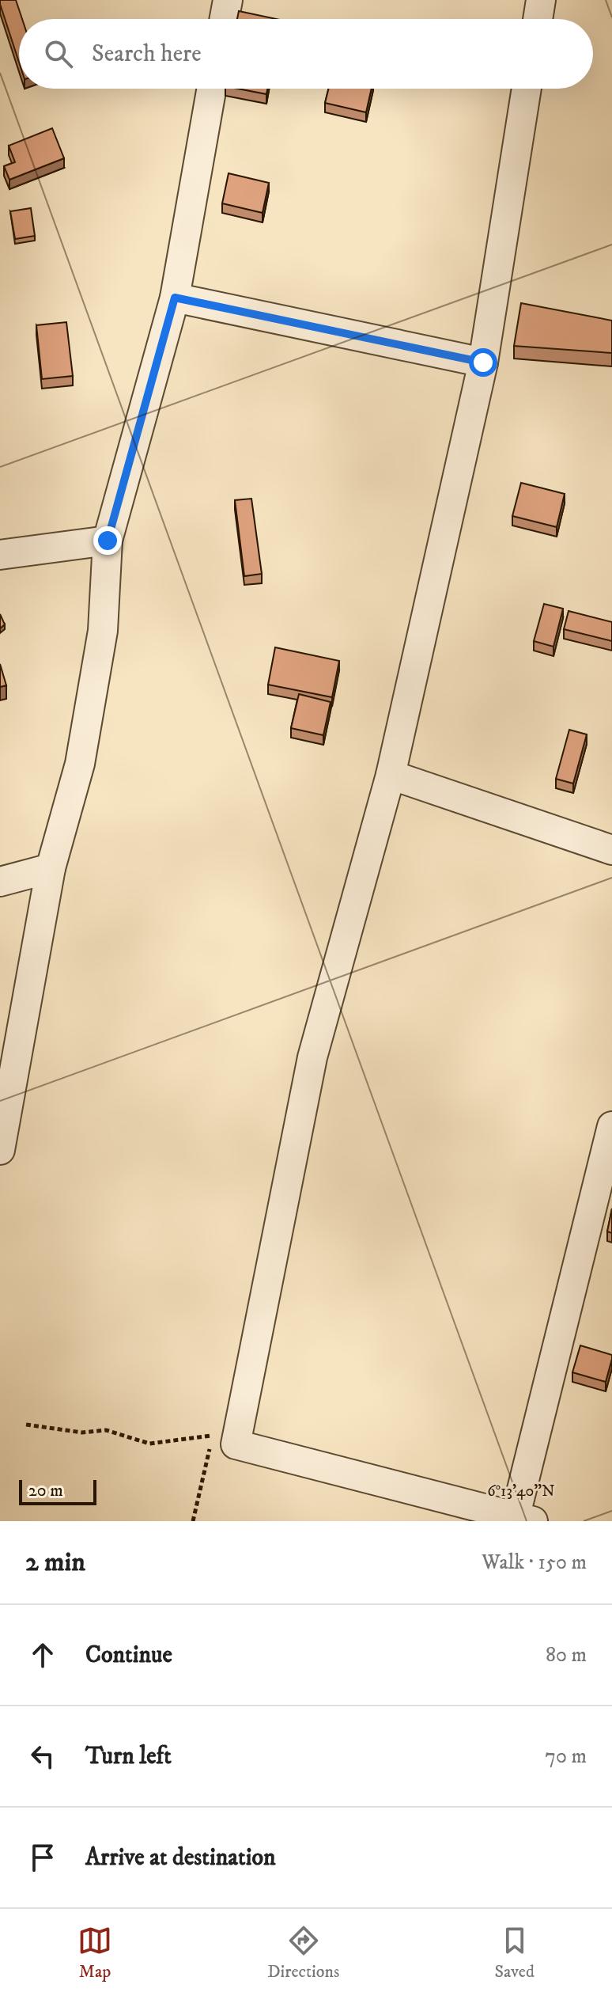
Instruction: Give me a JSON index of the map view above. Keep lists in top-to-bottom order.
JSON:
{
  "scale_bar": "20 m",
  "page": {
    "search": "Search here",
    "scale": "20 m",
    "heading": ["2 min", "Walk · 150 m"],
    "list": [
      ["Continue", "80 m"],
      ["Turn left", "70 m"],
      "Arrive at destination"
    ],
    "nav": ["Map", "Directions", "Saved"]
  },
  "coordinates": ["6°13'40\"N"]
}
